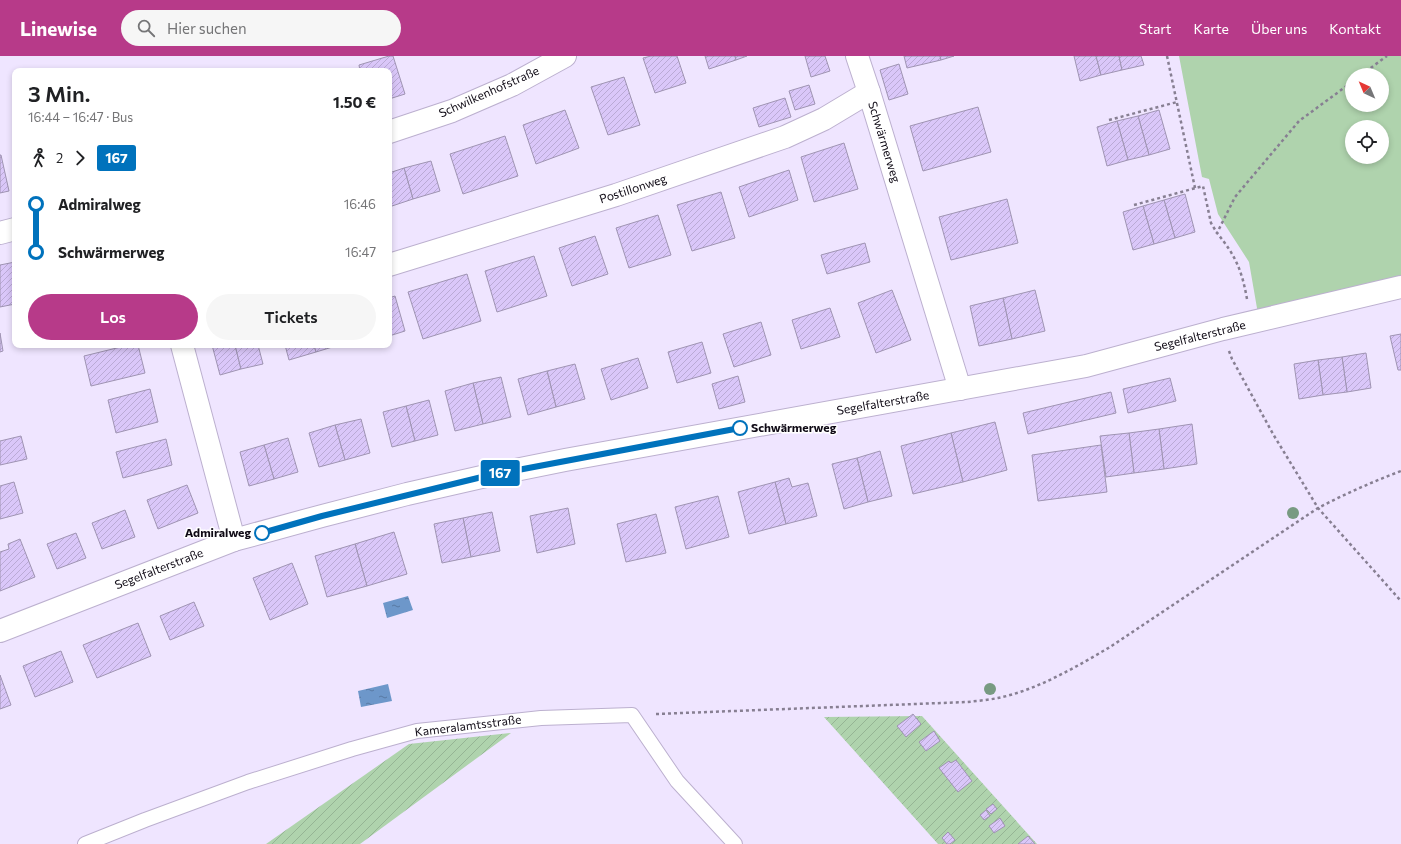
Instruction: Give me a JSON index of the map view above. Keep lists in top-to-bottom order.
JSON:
{
  "streets": {
    "street": [
      "Schwilkenhofstraße",
      "Schwärmerweg",
      "Postillonweg",
      "Segelfalterstraße"
    ],
    "lane": ["Kameralamtsstraße"]
  },
  "crossings": [
    ["Schwärmerweg", "Postillonweg"],
    ["Schwärmerweg", "Segelfalterstraße"]
  ],
  "places": ["Schwärmerweg", "Admiralweg"],
  "lines": ["bus line 167"],
  "north": "top left",
  "page": {
    "header": "Linewise",
    "search": "Hier suchen",
    "nav": [
      "Start",
      "Karte",
      "Über uns",
      "Kontakt"
    ],
    "on_map": "167",
    "heading": ["3 Min.", "16:44 – 16:47 · Bus", "1.50 €"],
    "legs": ["2", "167"],
    "list": [
      {
        "name": "Admiralweg",
        "value": "16:46"
      },
      {
        "name": "Schwärmerweg",
        "value": "16:47"
      }
    ],
    "buttons": ["Los", "Tickets"]
  }
}
